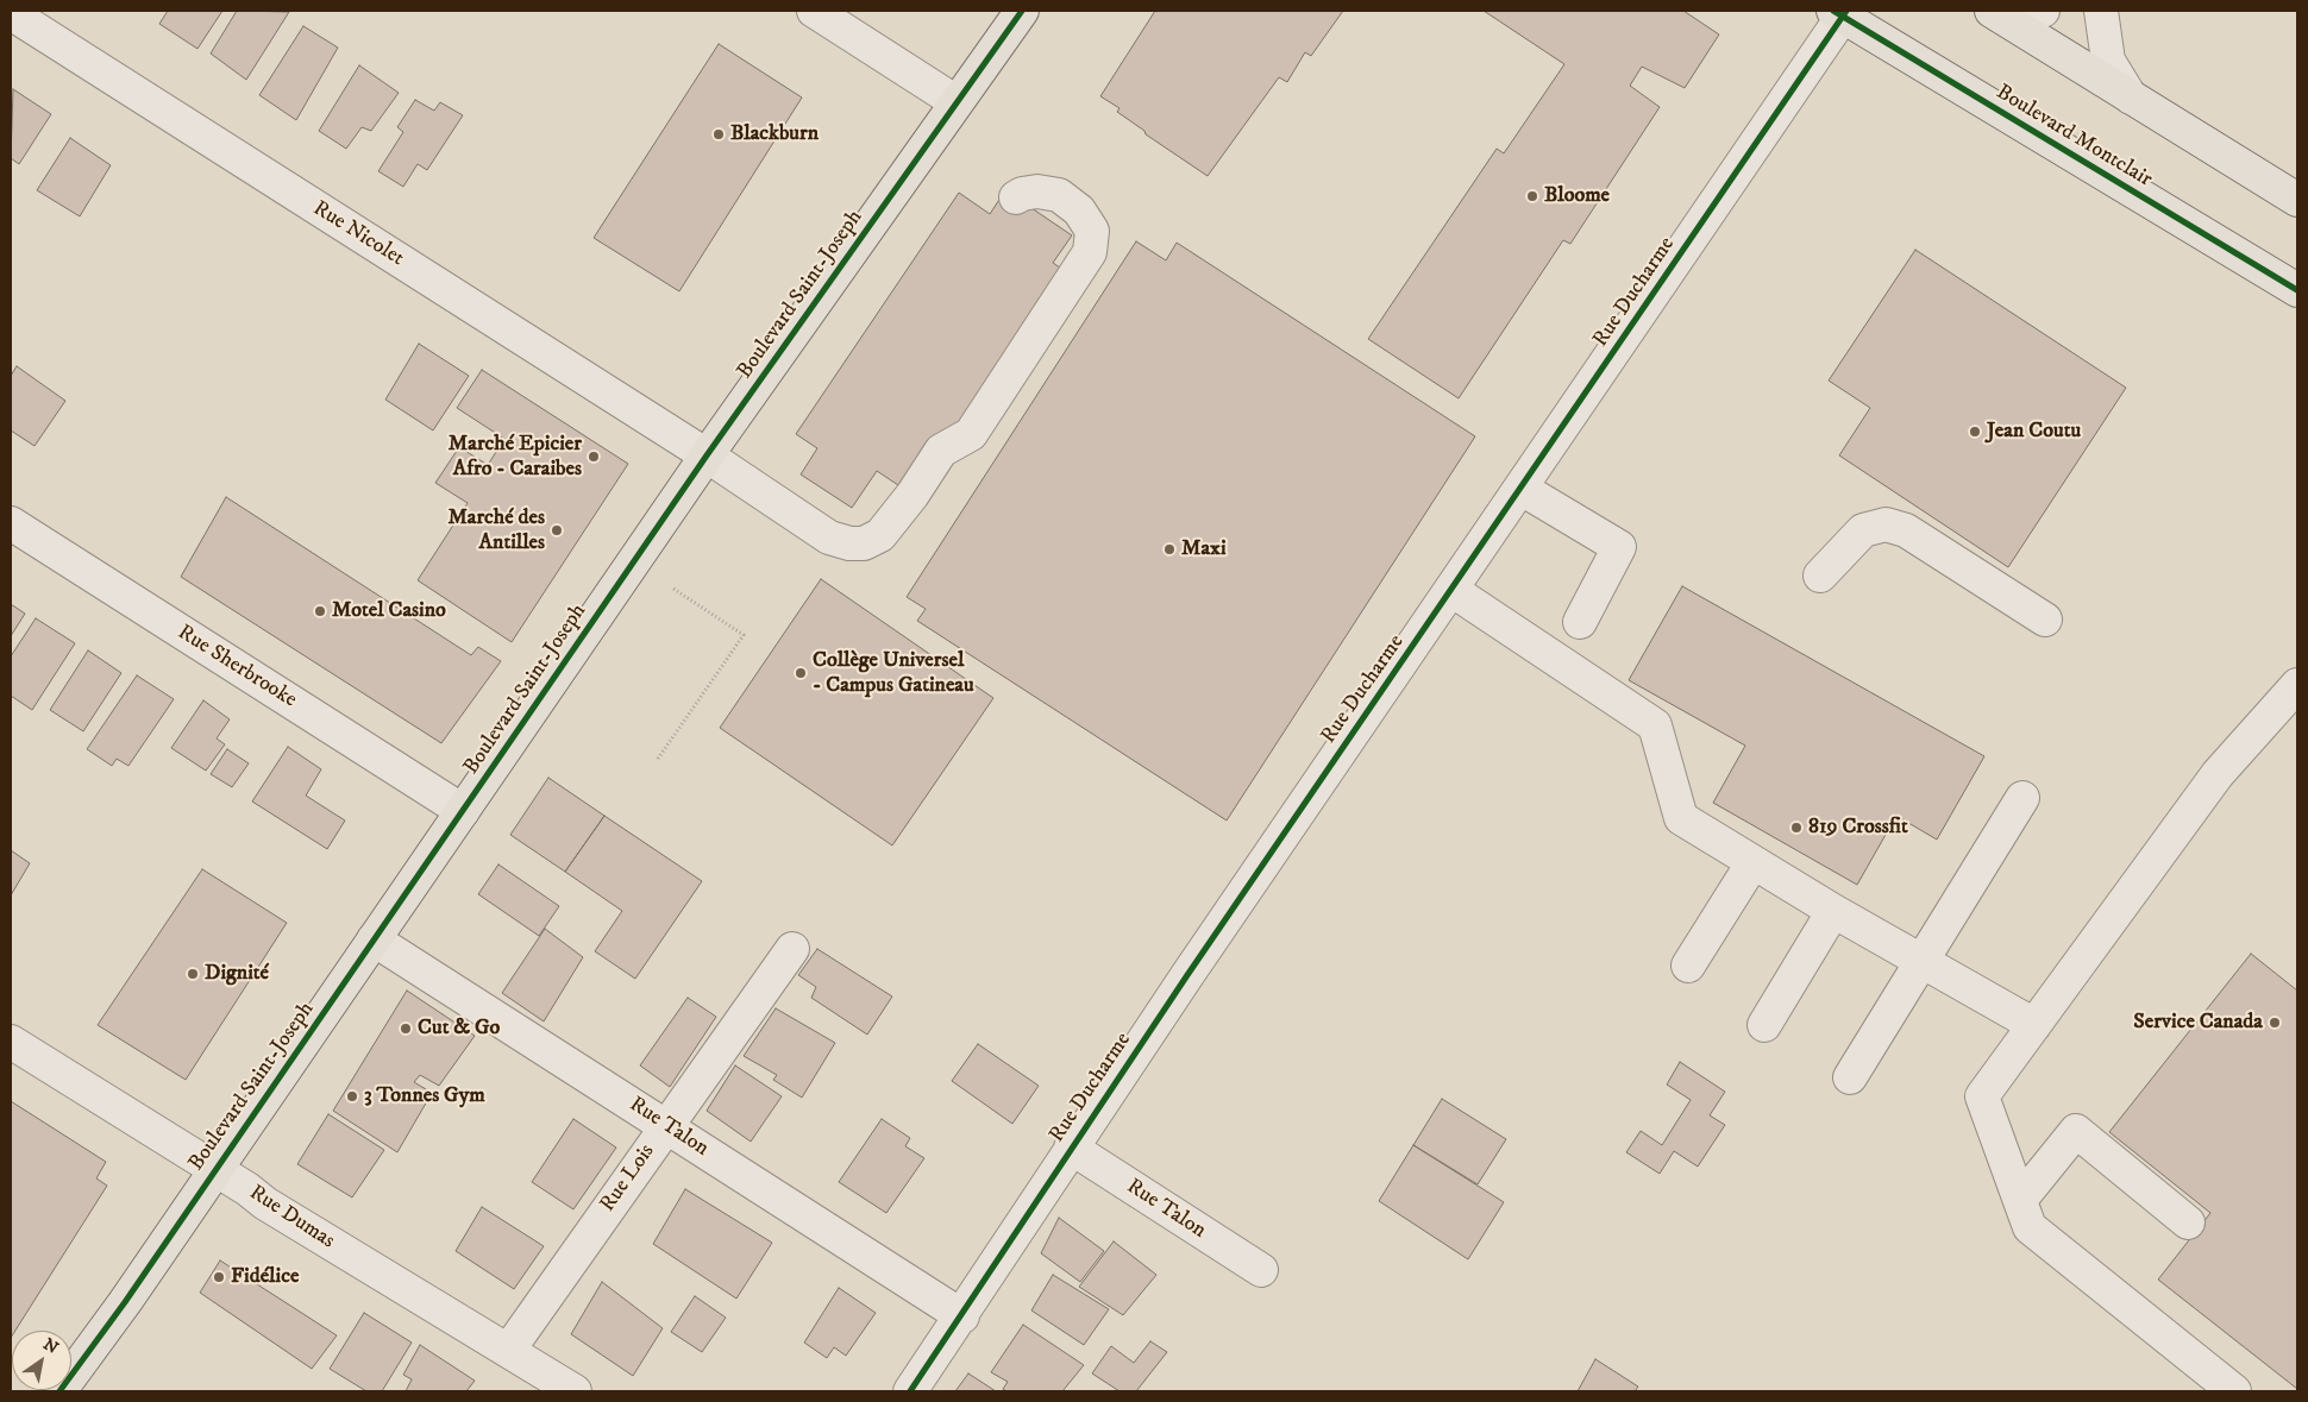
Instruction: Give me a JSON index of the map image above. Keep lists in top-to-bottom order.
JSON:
{
  "streets": {
    "main road": ["Boulevard Montclair", "Boulevard Saint-Joseph"],
    "street": [
      "Rue Nicolet",
      "Rue Ducharme",
      "Rue Sherbrooke",
      "Rue Talon",
      "Rue Lois",
      "Rue Dumas"
    ]
  },
  "crossings": [
    ["Boulevard Montclair", "Rue Ducharme"],
    ["Rue Nicolet", "Boulevard Saint-Joseph"],
    ["Rue Ducharme", "Rue Talon"],
    ["Boulevard Saint-Joseph", "Rue Sherbrooke"],
    ["Boulevard Saint-Joseph", "Rue Talon"],
    ["Boulevard Saint-Joseph", "Rue Dumas"],
    ["Rue Talon", "Rue Lois"],
    ["Rue Lois", "Rue Dumas"]
  ],
  "places": [
    "Blackburn",
    "Bloome",
    "Jean Coutu",
    "Marché Epicier Afro - Caraibes",
    "Marché des Antilles",
    "Maxi",
    "Motel Casino",
    "Collège Universel - Campus Gatineau",
    "819 Crossfit",
    "Dignité",
    "Service Canada",
    "Cut & Go",
    "3 Tonnes Gym",
    "Fidélice"
  ],
  "north": "top right"
}
